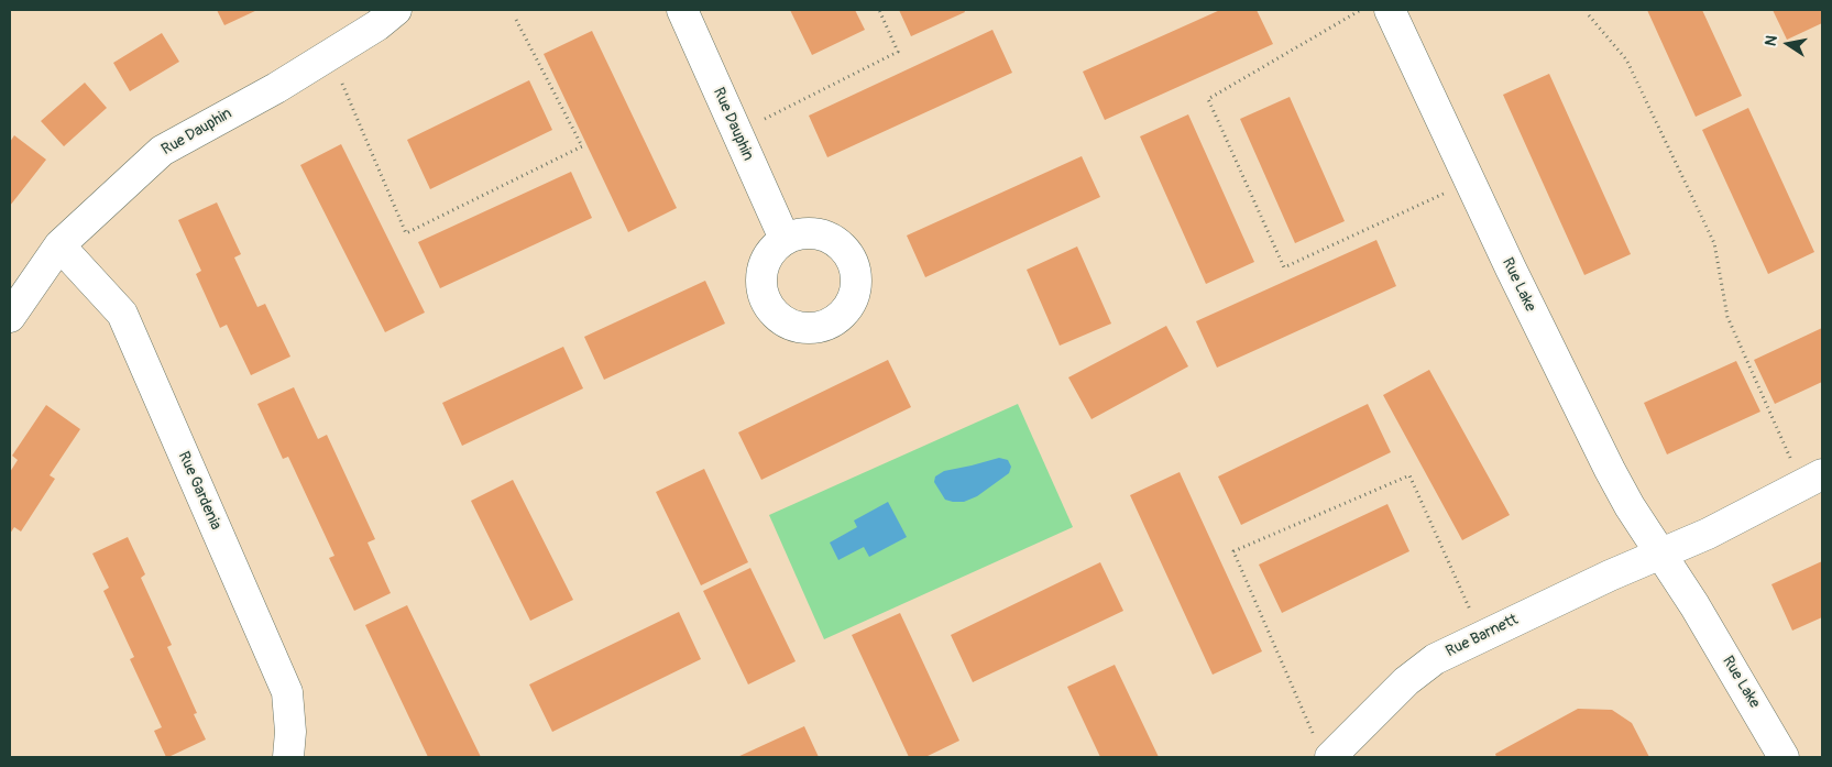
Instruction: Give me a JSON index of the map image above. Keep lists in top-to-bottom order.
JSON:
{
  "streets": {
    "street": [
      "Rue Dauphin",
      "Rue Lake",
      "Rue Gardenia",
      "Rue Barnett"
    ]
  },
  "crossings": [
    ["Rue Dauphin", "Rue Gardenia"],
    ["Rue Lake", "Rue Barnett"]
  ],
  "north": "left"
}
